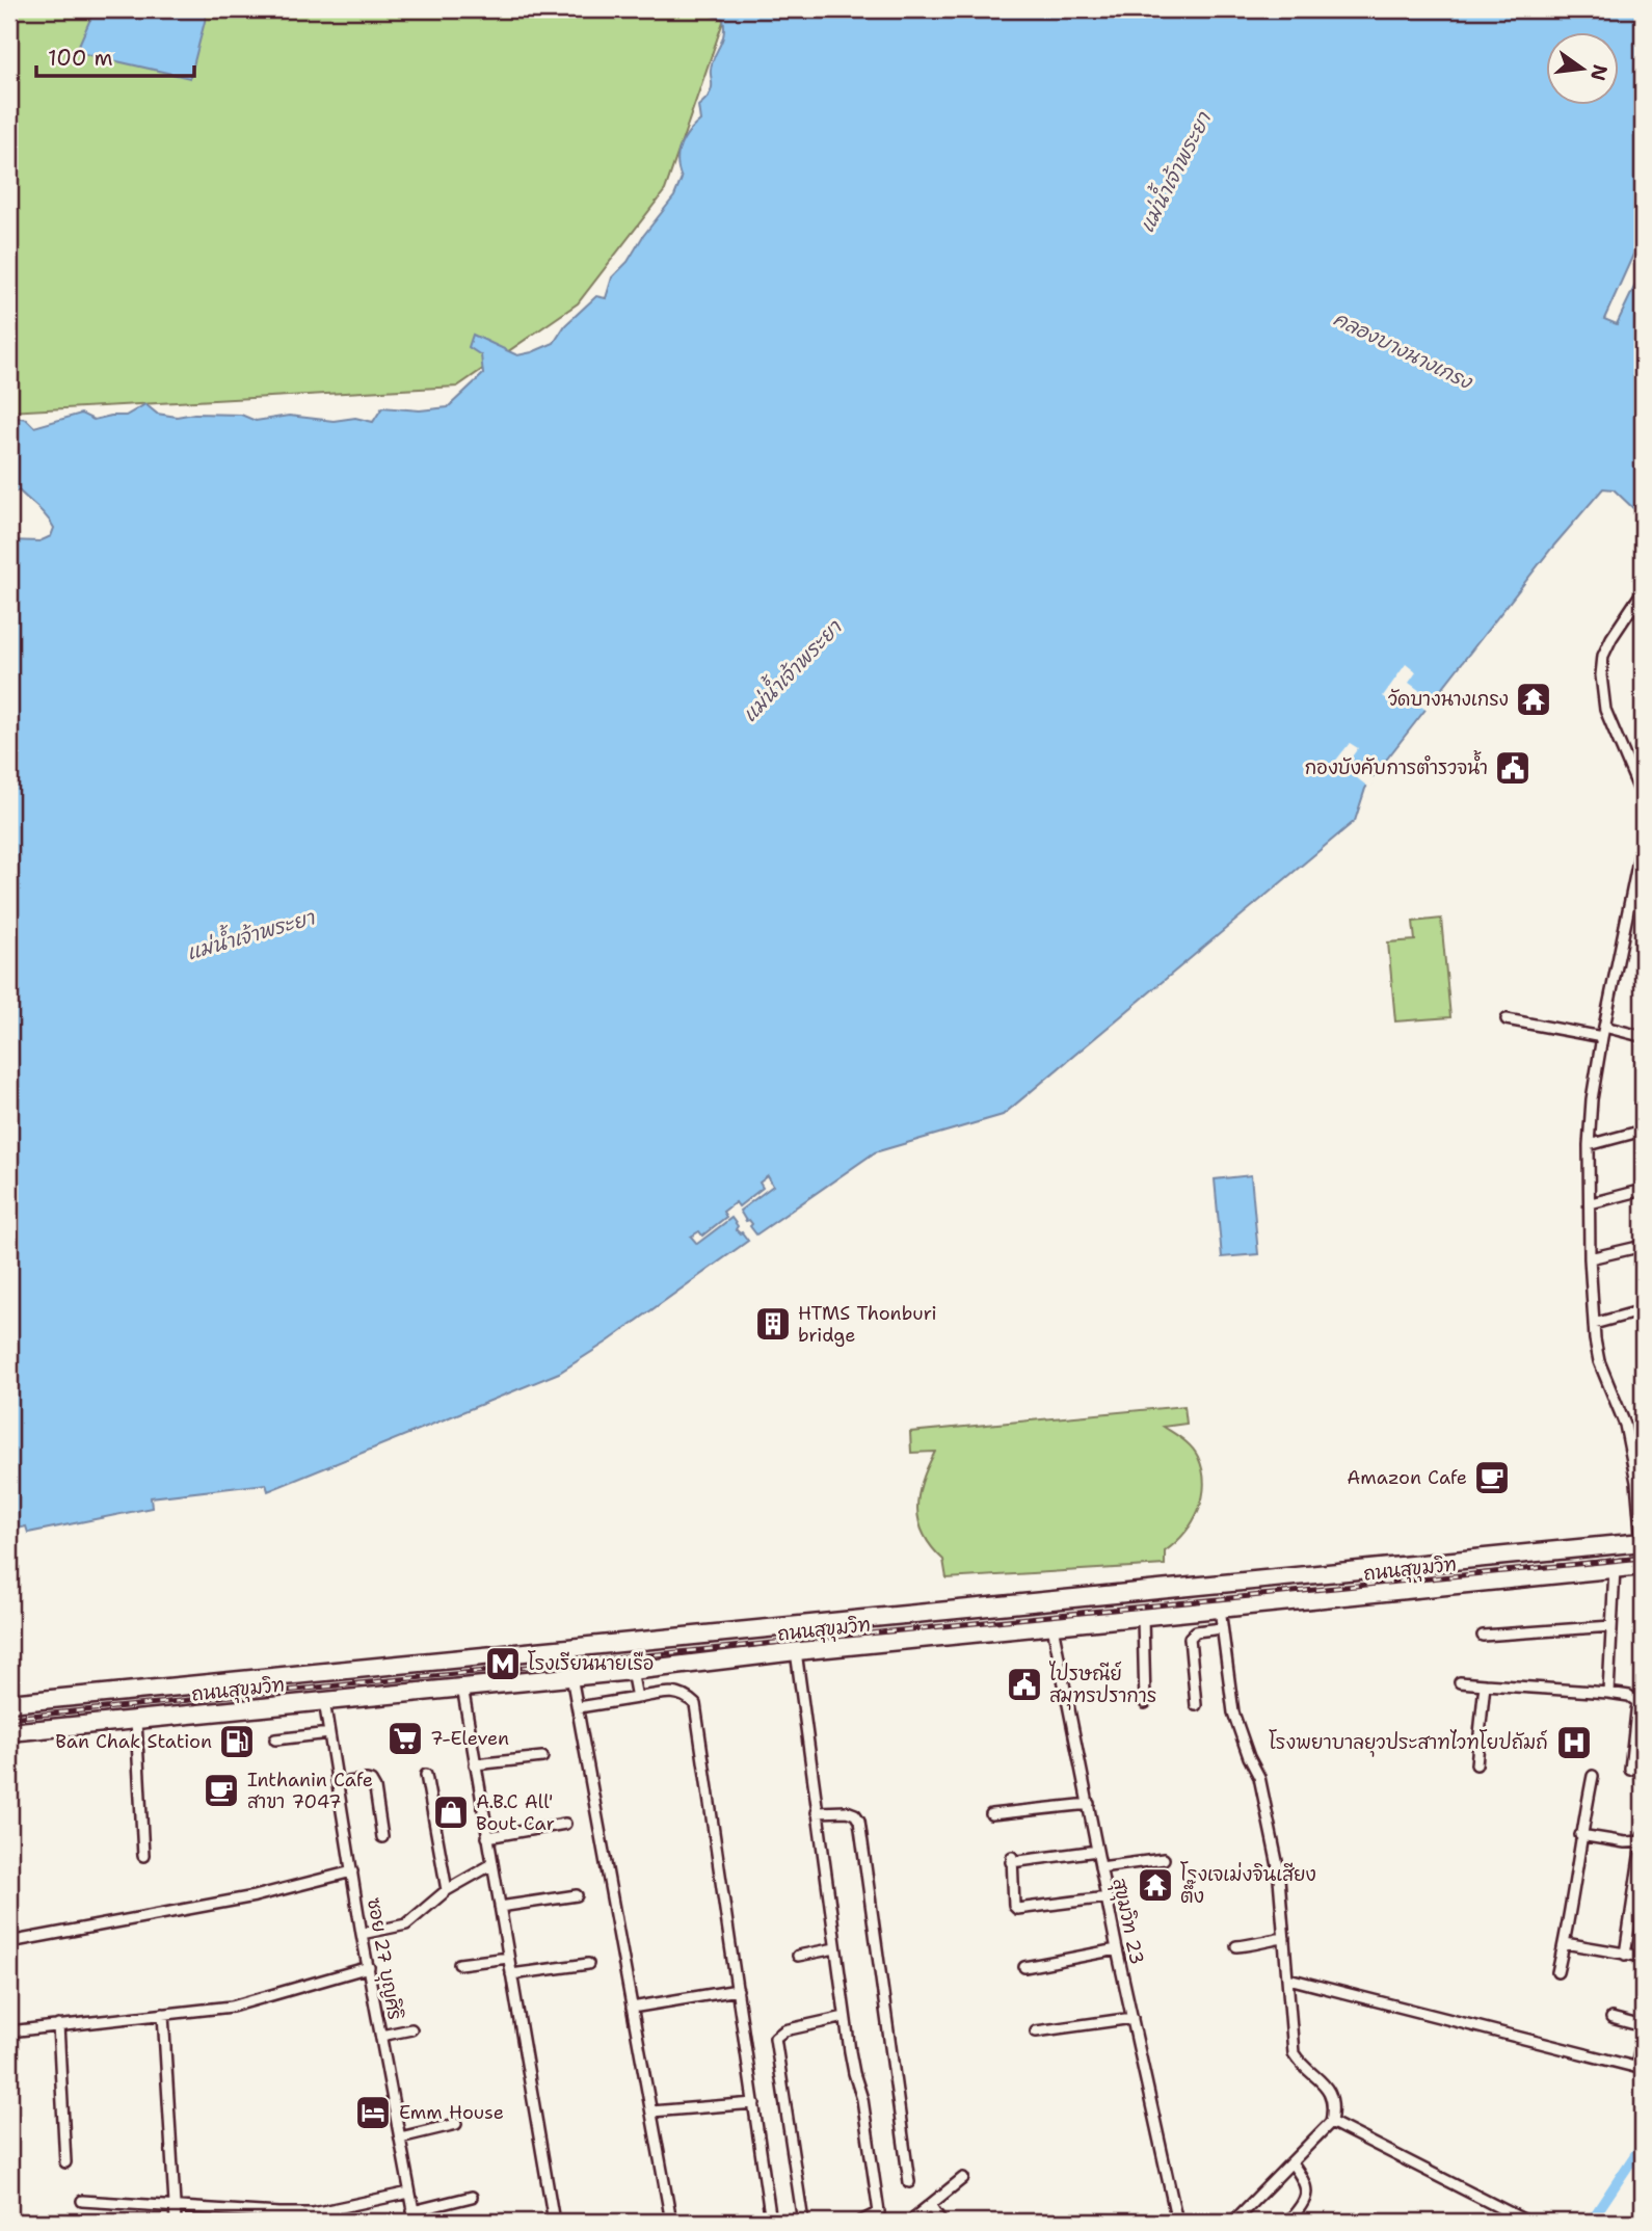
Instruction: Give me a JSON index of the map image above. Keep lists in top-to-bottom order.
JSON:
{
  "streets": {
    "highway": ["ถนนสุขุมวิท"],
    "street": ["สุขุมวิท 23", "ซอย 27 บุญศิริ"]
  },
  "crossings": [
    ["ถนนสุขุมวิท", "สุขุมวิท 23"],
    ["ถนนสุขุมวิท", "ซอย 27 บุญศิริ"]
  ],
  "water": ["แม่น้ำเจ้าพระยา", "คลองบางนางเกรง"],
  "places": {
    "temple": ["วัดบางนางเกรง", "โรงเจเม่งจินเสียง ตึ๊ง"],
    "public building": ["กองบังคับการตำรวจน้ำ", "ไปรษณีย์ สมุทรปราการ"],
    "building": ["HTMS Thonburi bridge"],
    "cafe": ["Amazon Cafe", "Inthanin Cafe สาขา 7047"],
    "metro station": ["โรงเรียนนายเรือ"],
    "supermarket": ["7-Eleven"],
    "fuel station": ["Ban Chak Station"],
    "hospital": ["โรงพยาบาลยุวประสาทไวทโยปถัมถ์"],
    "shop": ["A.B.C All' Bout Car"],
    "hotel": ["Emm House"]
  },
  "scale_bar": "100 m",
  "north": "right"
}
